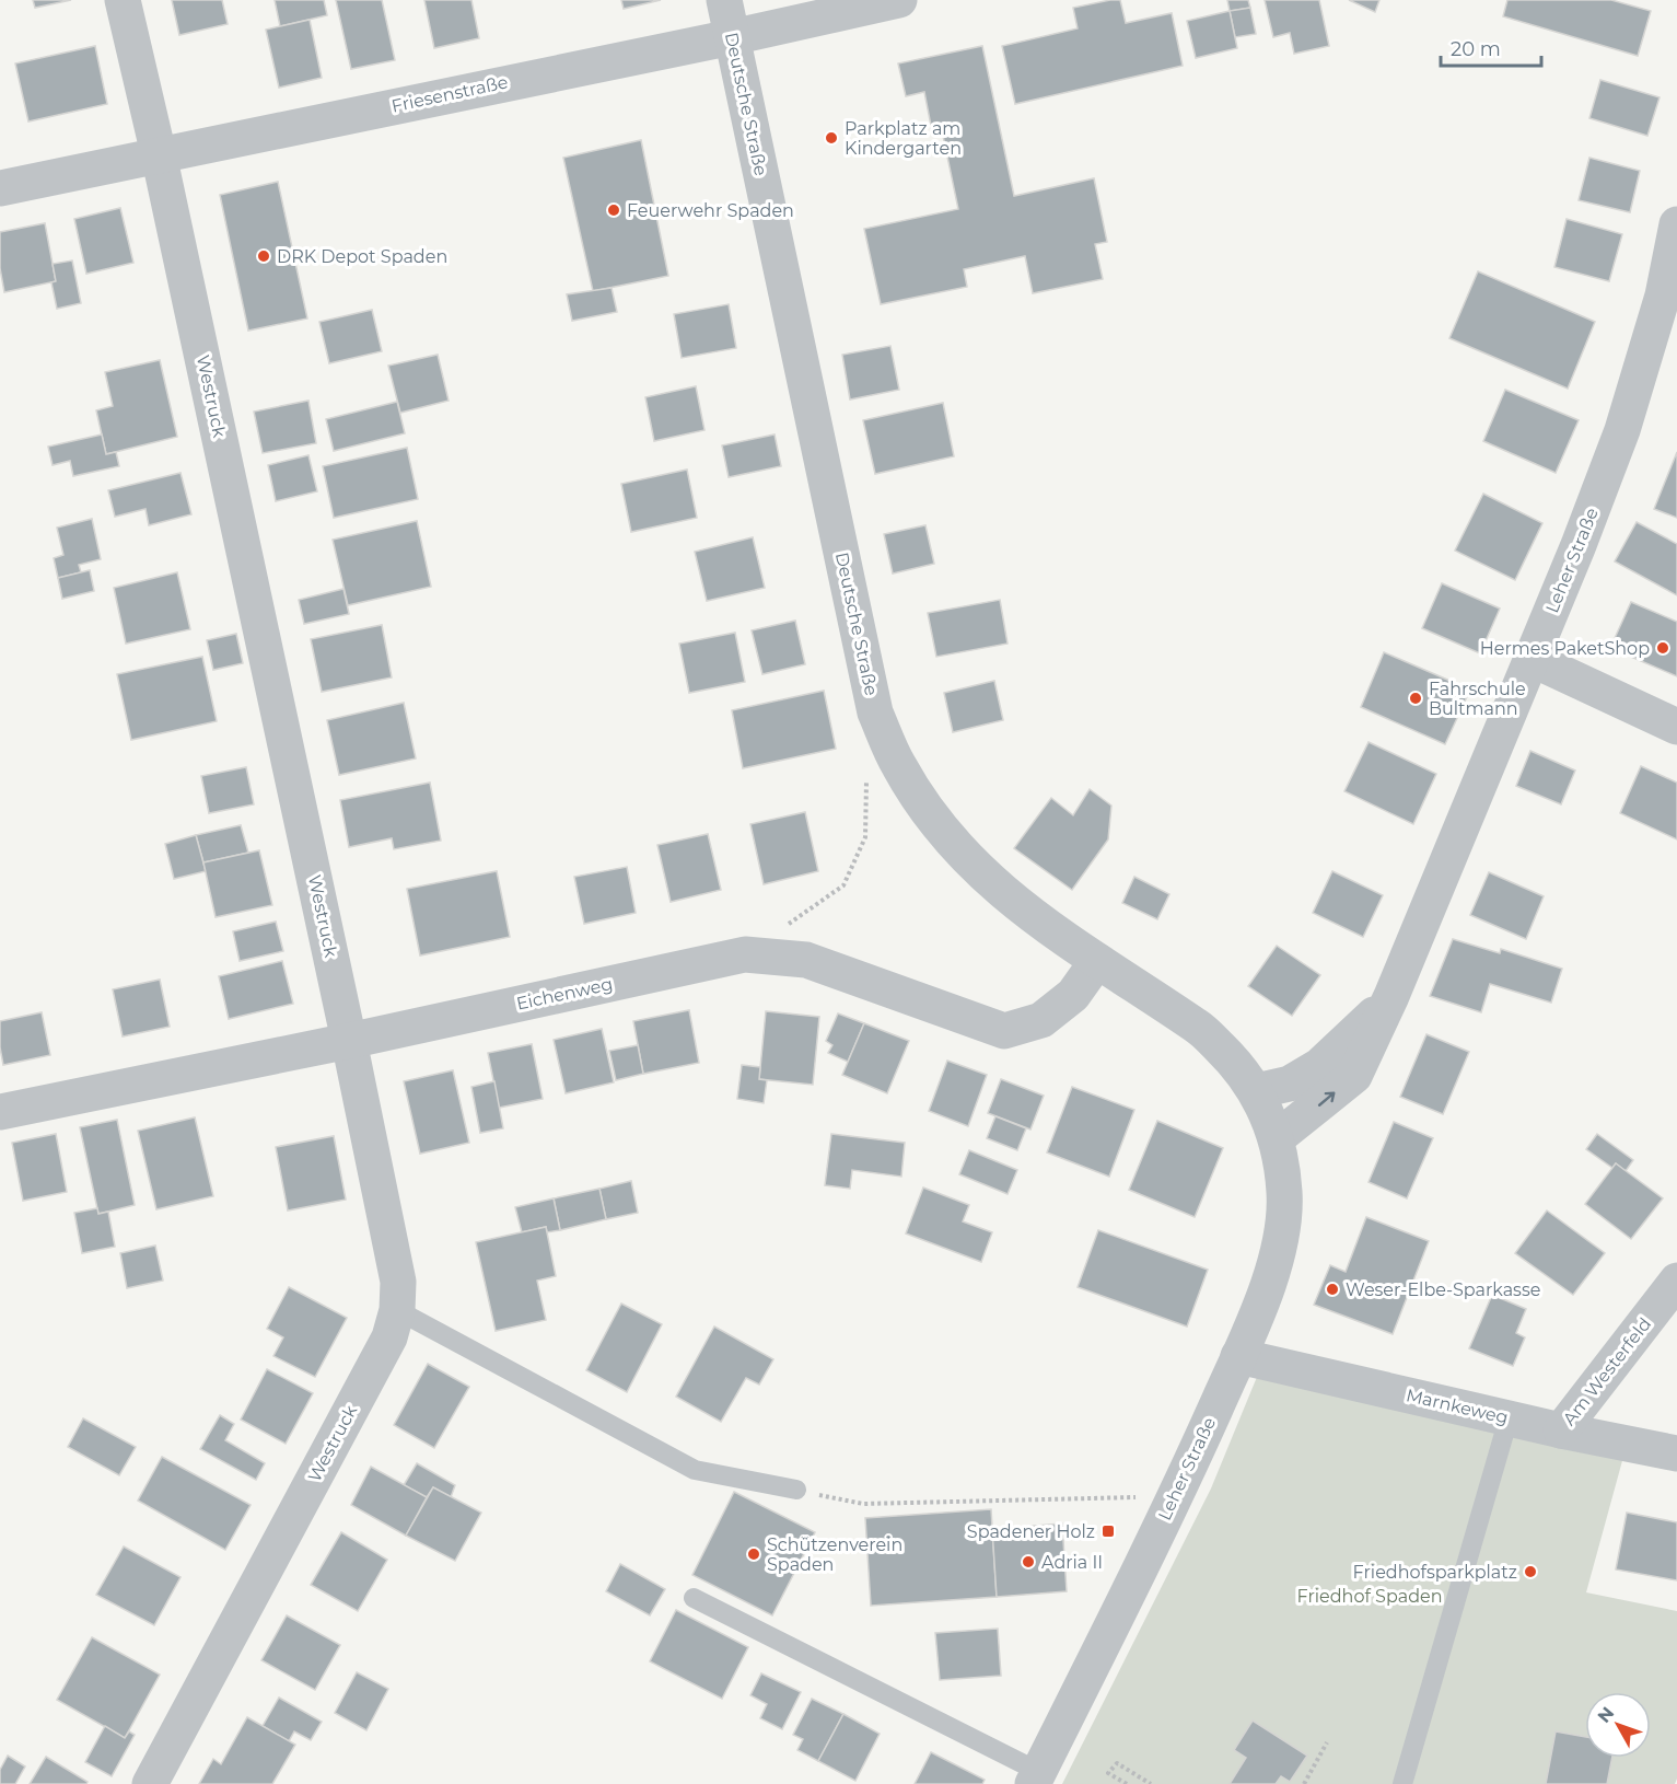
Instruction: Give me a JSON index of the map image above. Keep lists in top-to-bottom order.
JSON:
{
  "streets": {
    "street": [
      "Friesenstraße",
      "Deutsche Straße",
      "Westruck",
      "Leher Straße",
      "Eichenweg",
      "Am Westerfeld",
      "Marnkeweg"
    ]
  },
  "crossings": [
    ["Friesenstraße", "Deutsche Straße"],
    ["Friesenstraße", "Westruck"],
    ["Deutsche Straße", "Leher Straße"],
    ["Deutsche Straße", "Eichenweg"],
    ["Westruck", "Eichenweg"],
    ["Leher Straße", "Marnkeweg"],
    ["Am Westerfeld", "Marnkeweg"]
  ],
  "parks": ["Friedhof Spaden"],
  "places": {
    "other": [
      "Parkplatz am Kindergarten",
      "Feuerwehr Spaden",
      "DRK Depot Spaden",
      "Hermes PaketShop",
      "Fahrschule Bultmann",
      "Weser-Elbe-Sparkasse",
      "Schützenverein Spaden",
      "Adria II",
      "Friedhofsparkplatz"
    ],
    "transit": ["Spadener Holz"]
  },
  "scale_bar": "20 m",
  "north": "top left"
}
